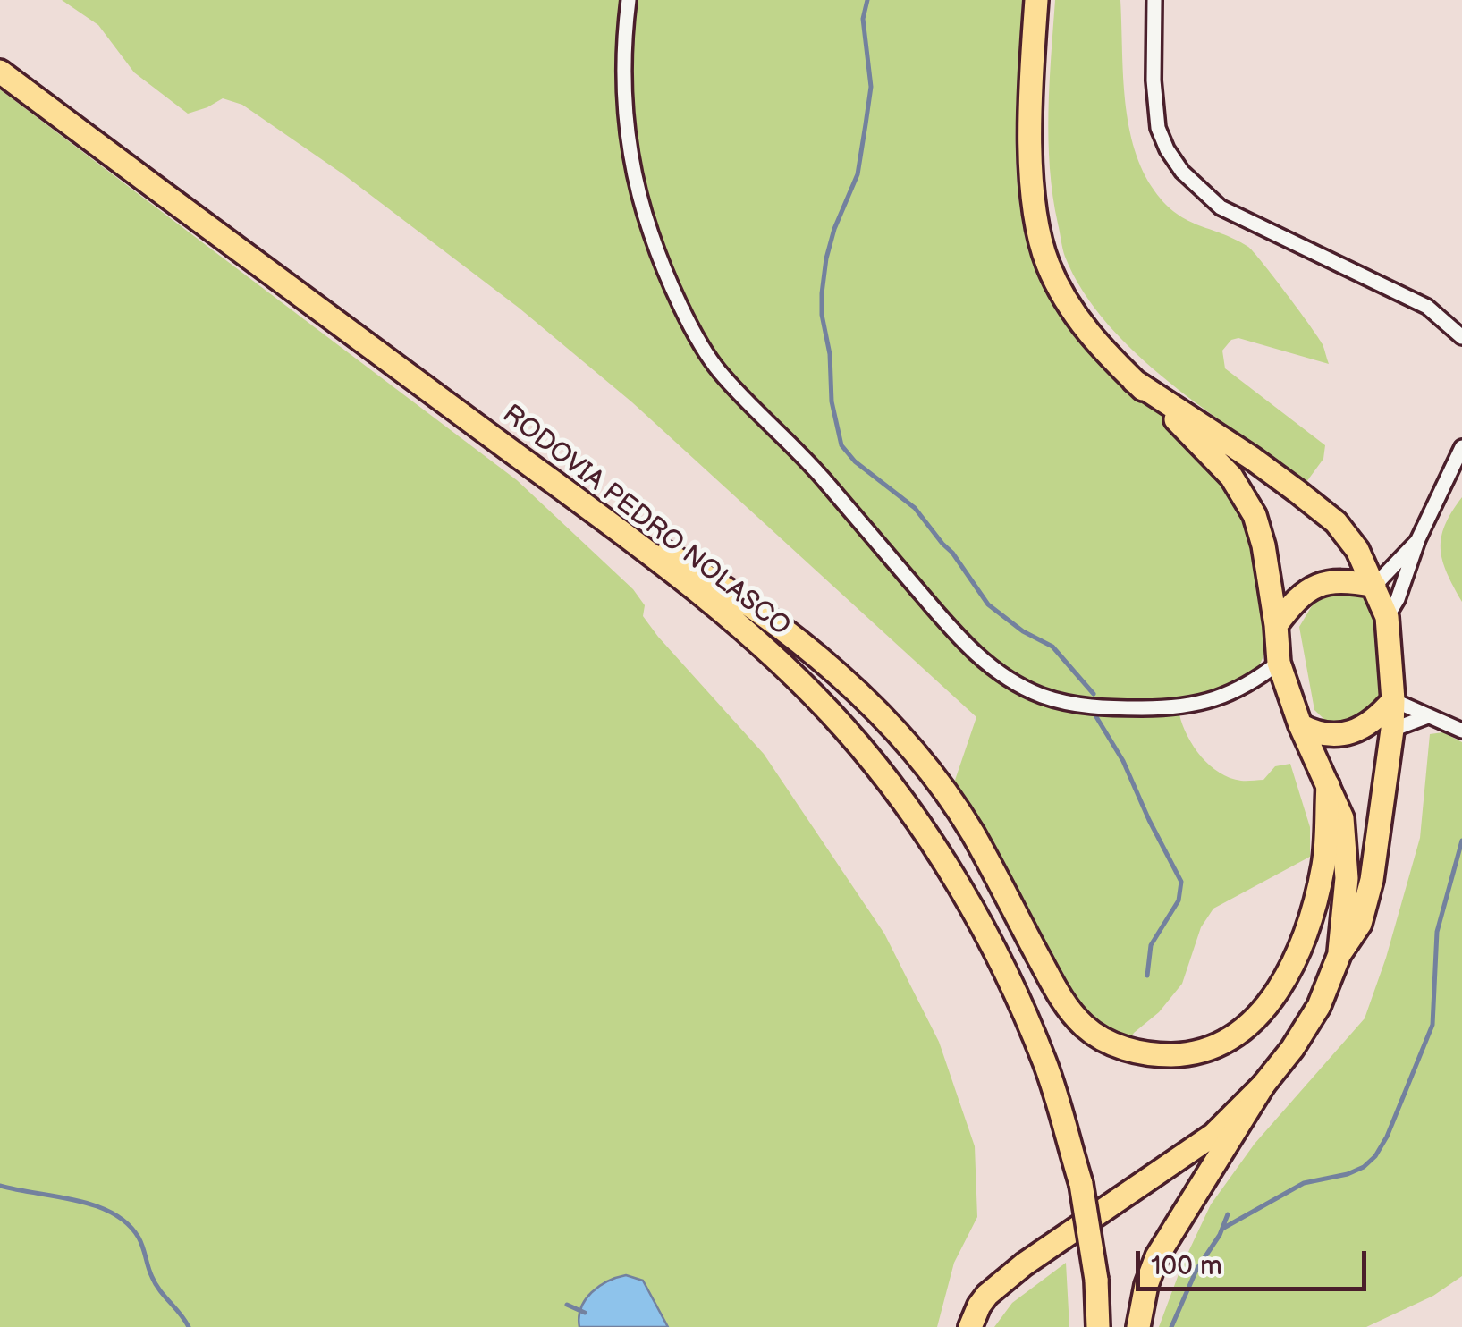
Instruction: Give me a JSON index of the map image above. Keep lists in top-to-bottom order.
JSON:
{
  "streets": {
    "main road": ["RODOVIA PEDRO NOLASCO"]
  },
  "scale_bar": "100 m"
}
